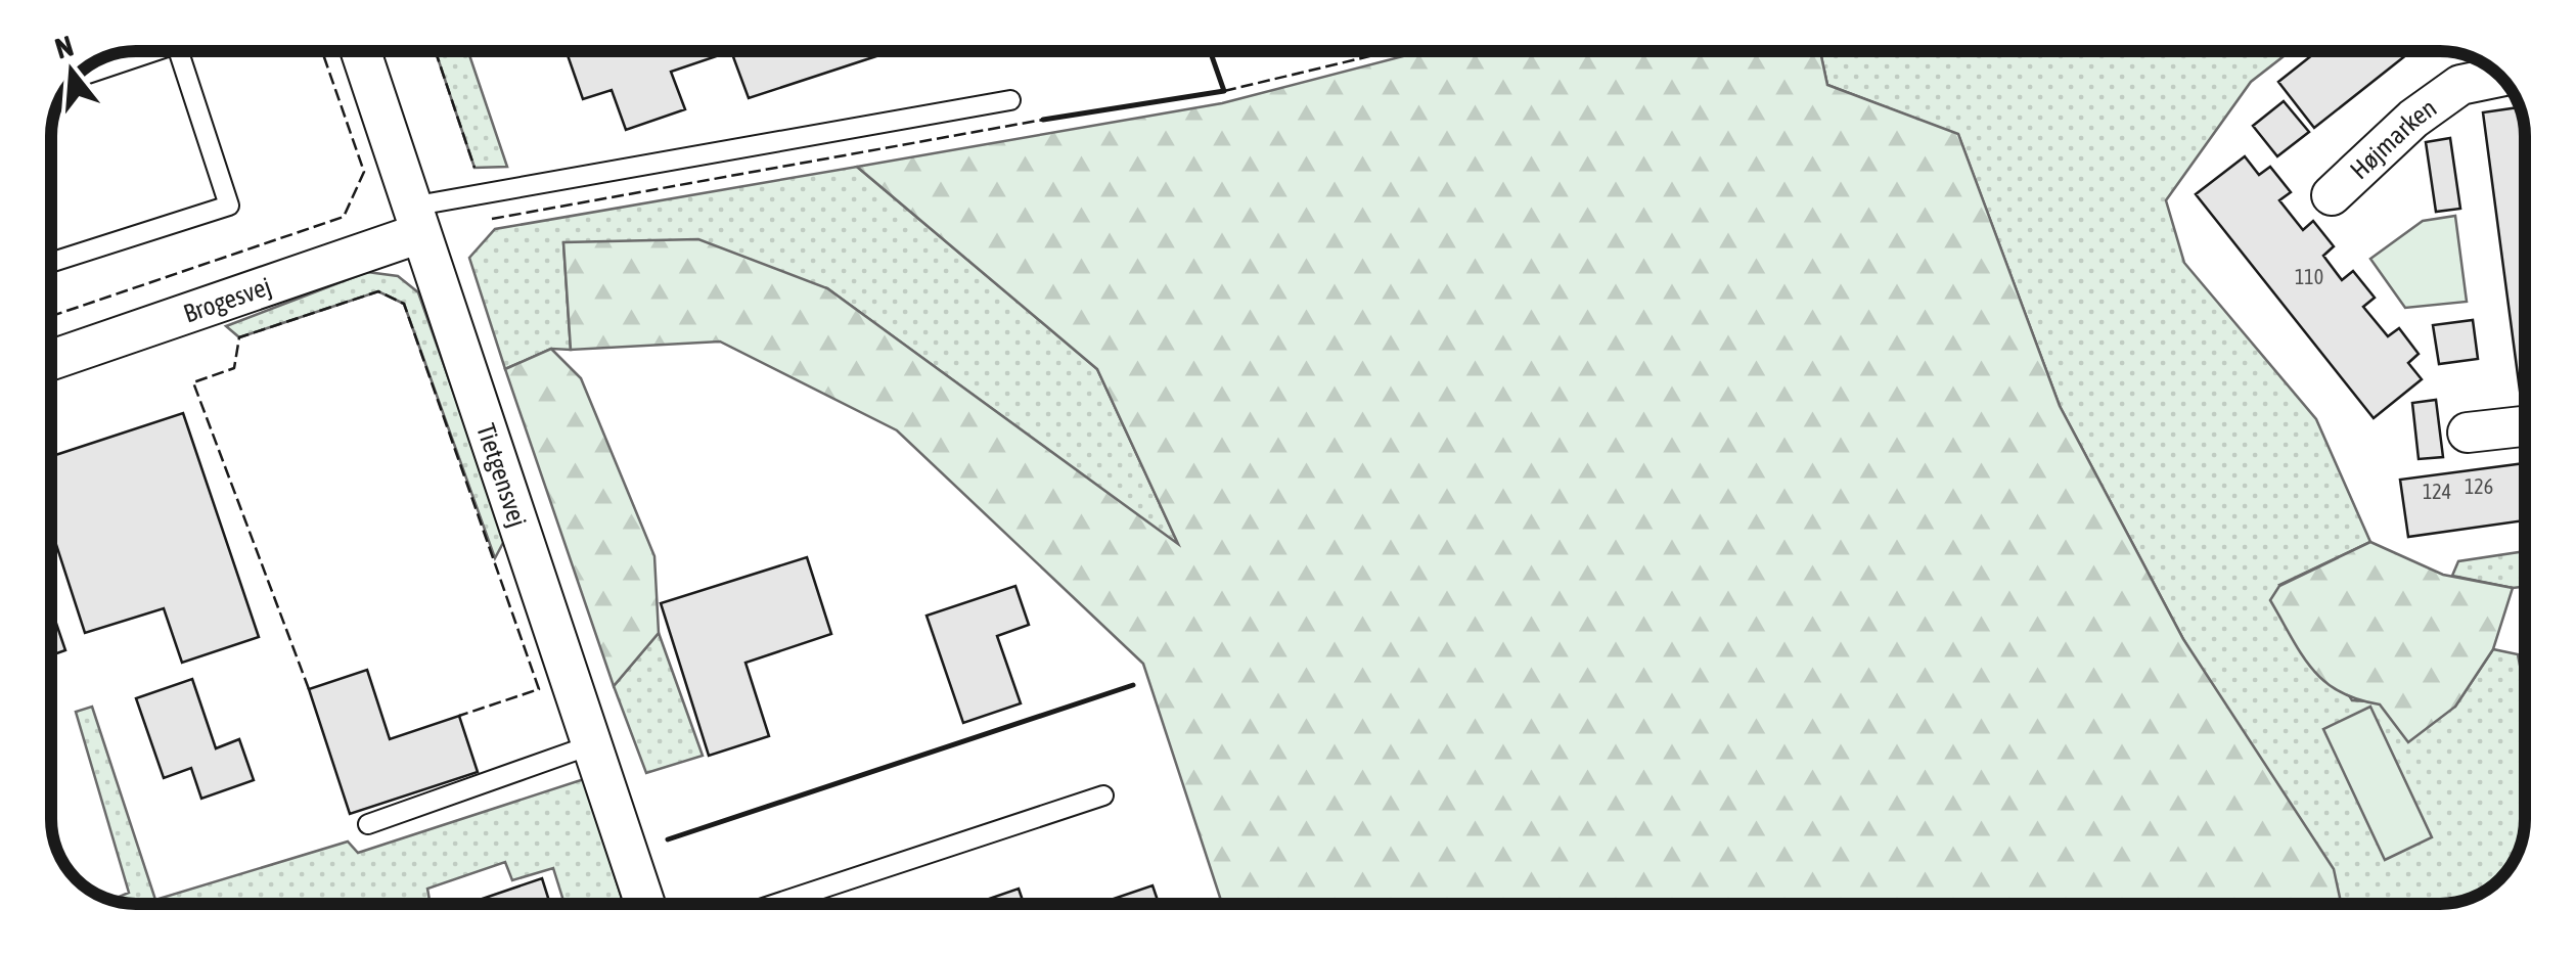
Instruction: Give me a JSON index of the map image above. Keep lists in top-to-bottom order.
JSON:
{
  "streets": {
    "street": ["Højmarken", "Brogesvej", "Tietgensvej"]
  },
  "crossings": [
    ["Brogesvej", "Tietgensvej"]
  ],
  "house_numbers": ["110", "126", "124"],
  "north": "top"
}
